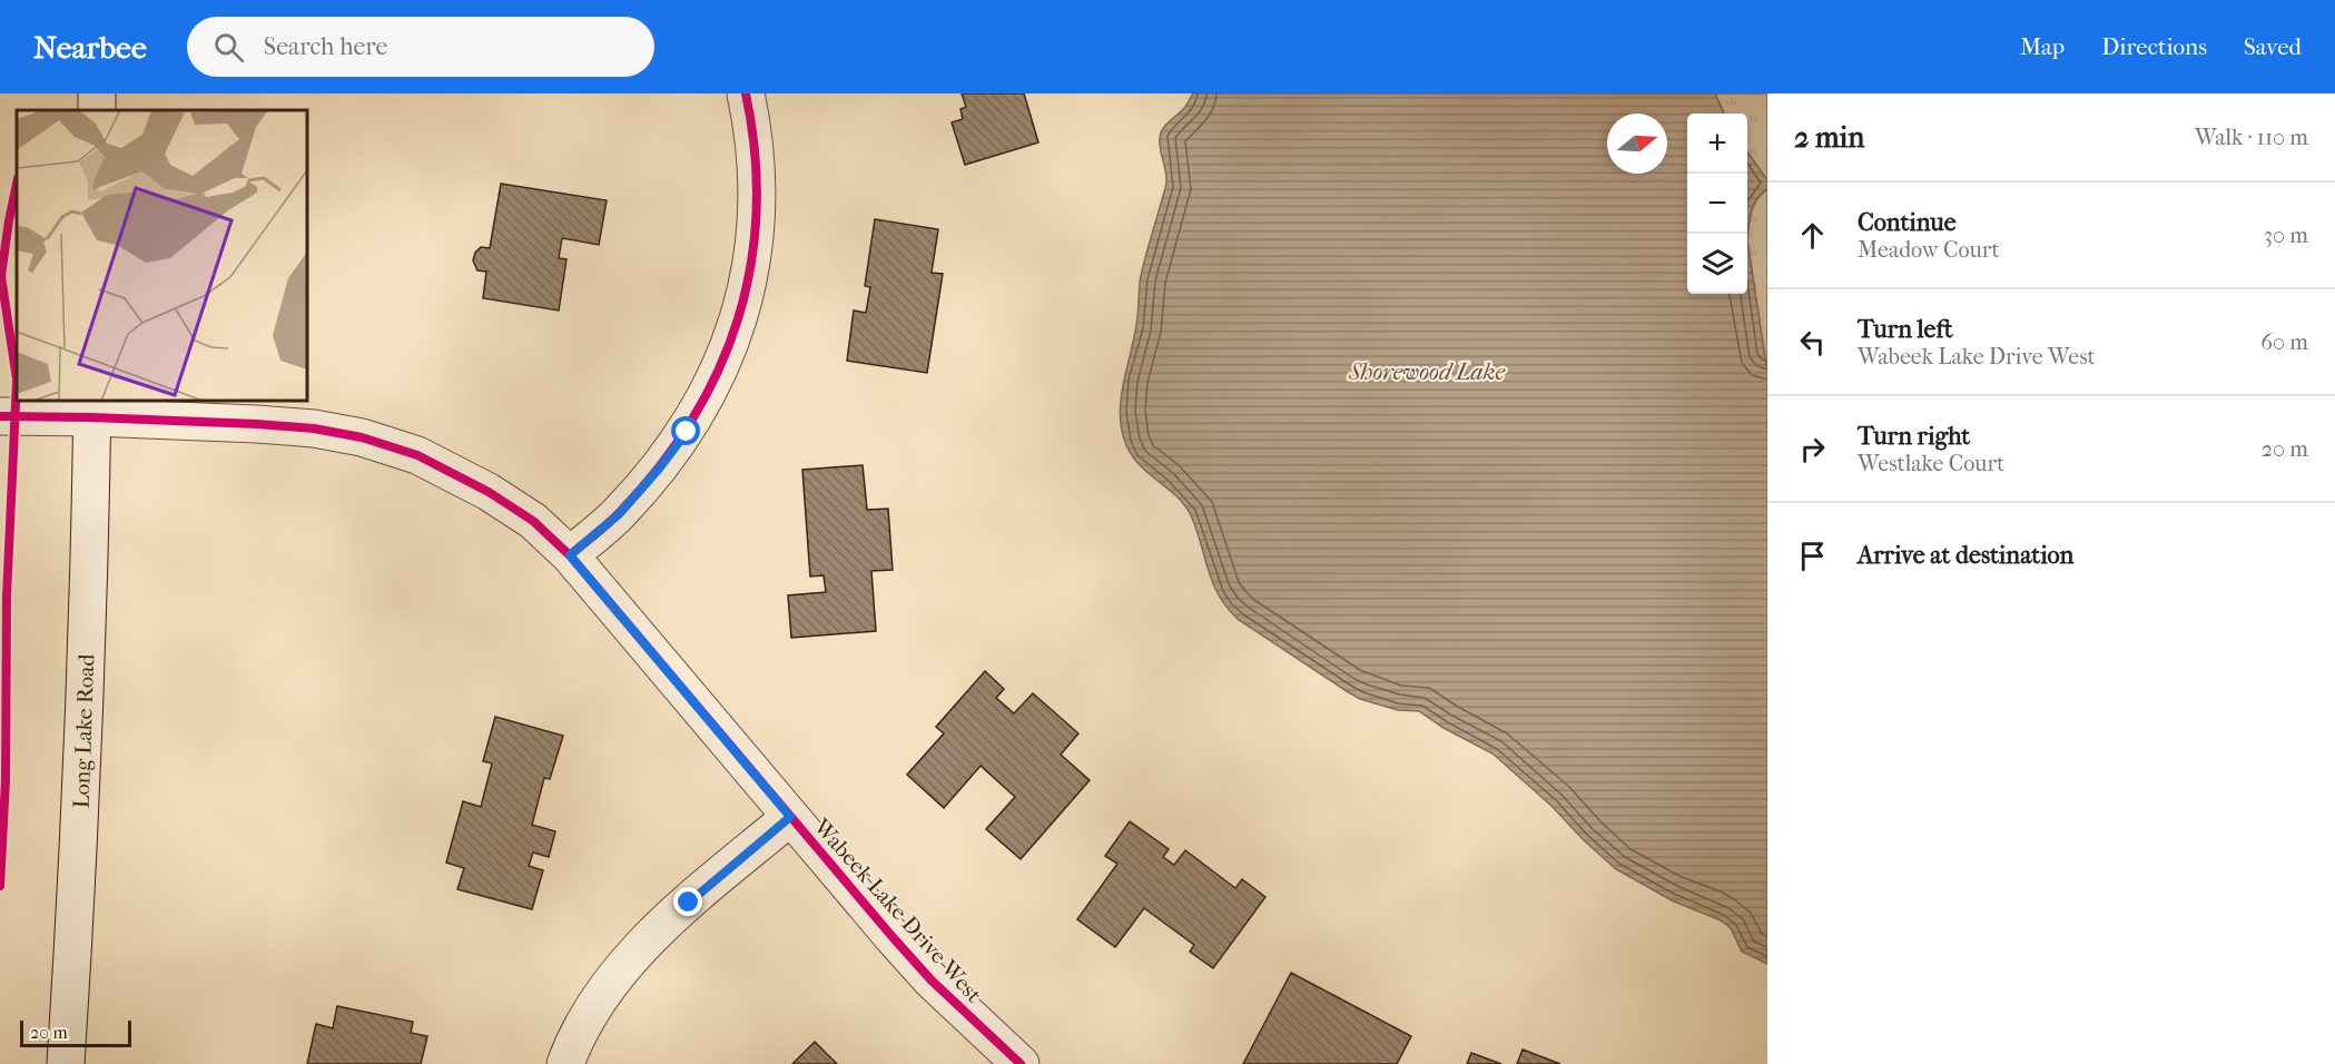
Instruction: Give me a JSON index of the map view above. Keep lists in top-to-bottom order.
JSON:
{
  "streets": {
    "street": ["Long Lake Road", "Wabeek Lake Drive West"]
  },
  "crossings": [
    ["Long Lake Road", "Wabeek Lake Drive West"]
  ],
  "water": ["Shorewood Lake"],
  "scale_bar": "20 m",
  "north": "right",
  "page": {
    "header": "Nearbee",
    "search": "Search here",
    "nav": ["Map", "Directions", "Saved"],
    "heading": ["2 min", "Walk · 110 m"],
    "map_buttons": ["+", "−"],
    "list": [
      ["Continue", "Meadow Court", "30 m"],
      ["Turn left", "Wabeek Lake Drive West", "60 m"],
      ["Turn right", "Westlake Court", "20 m"],
      "Arrive at destination"
    ],
    "scale": "20 m"
  }
}
